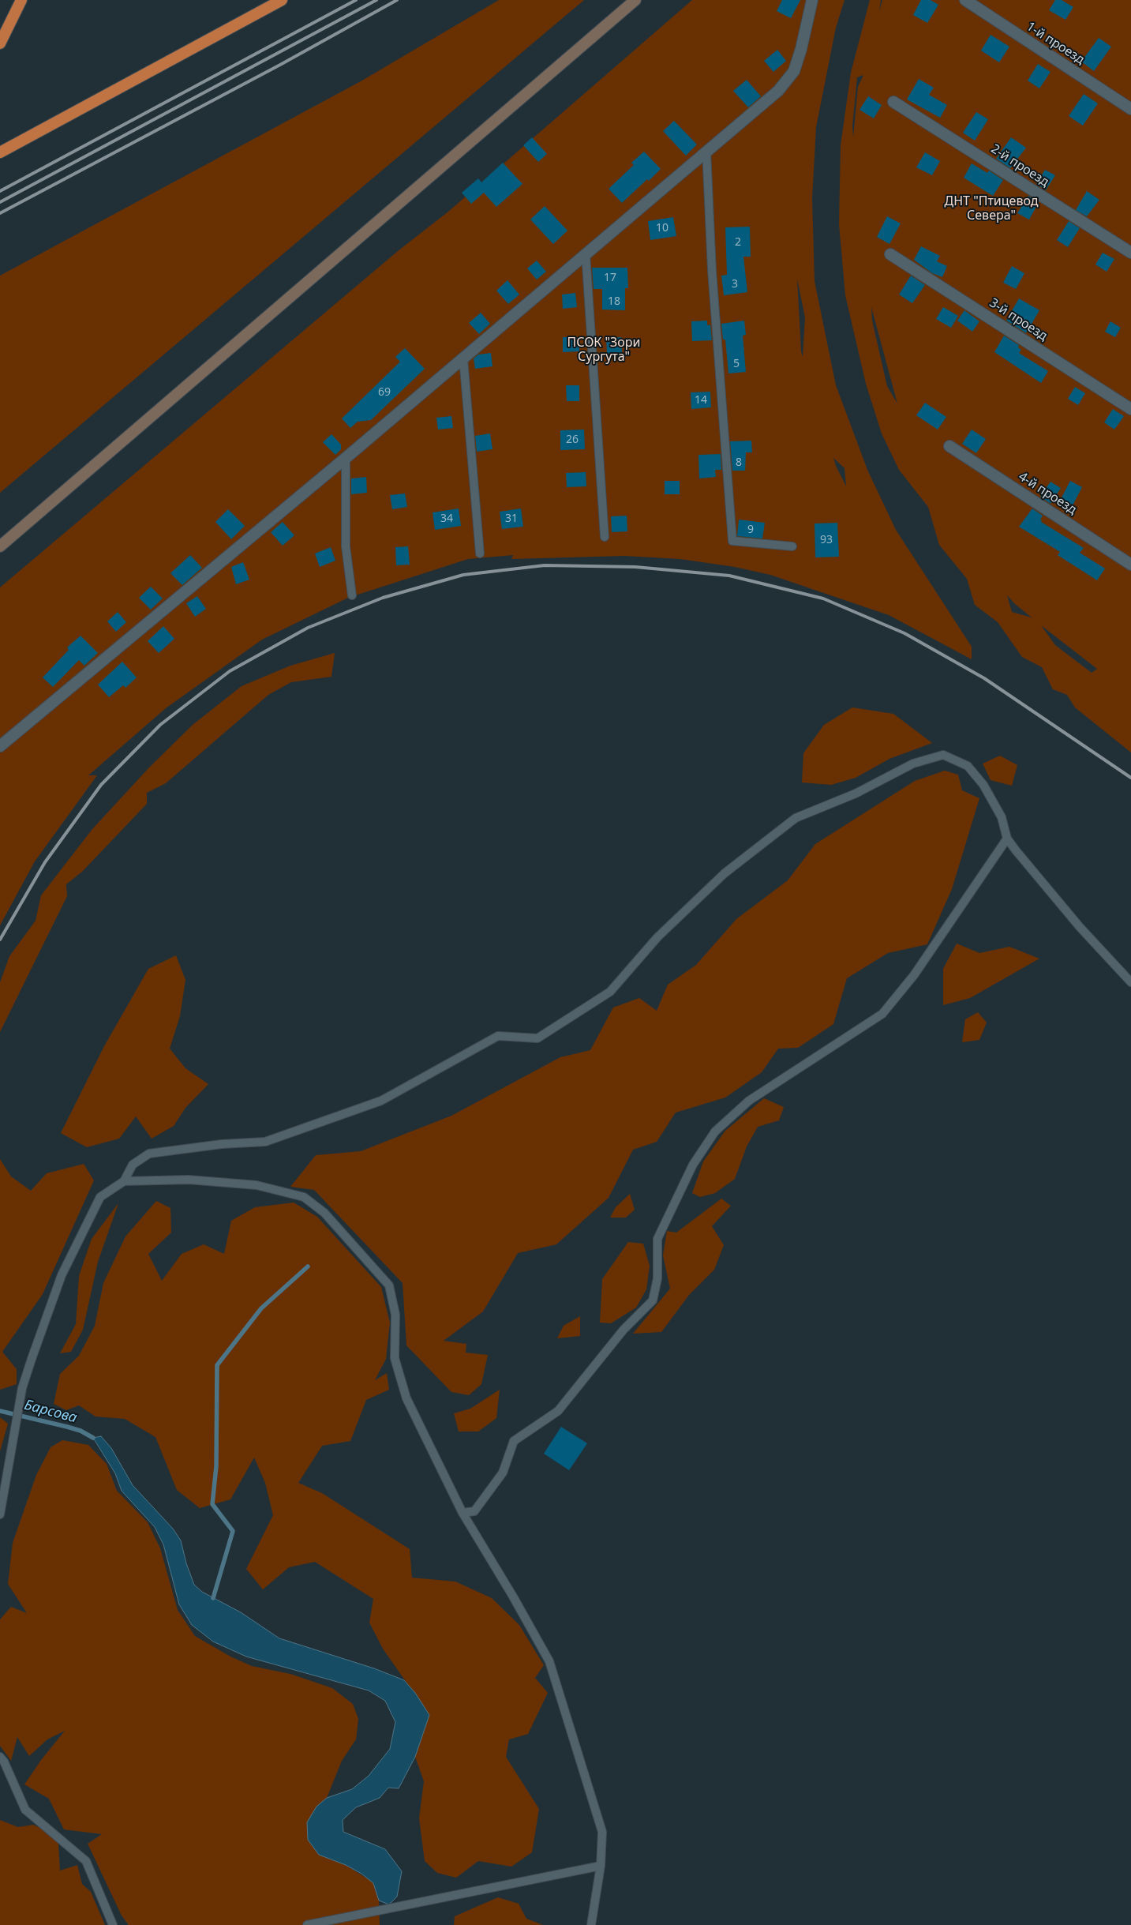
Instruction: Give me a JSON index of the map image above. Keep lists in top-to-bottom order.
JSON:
{
  "streets": {
    "street": [
      "1-й проезд",
      "2-й проезд",
      "3-й проезд",
      "4-й проезд"
    ]
  },
  "water": ["Барсова"],
  "parks": ["ДНТ \"Птицевод Севера\"", "ПСОК \"Зори Сургута\""],
  "house_numbers": [
    "10",
    "2",
    "17",
    "3",
    "18",
    "5",
    "69",
    "14",
    "26",
    "8",
    "34",
    "31",
    "9",
    "93"
  ]
}
